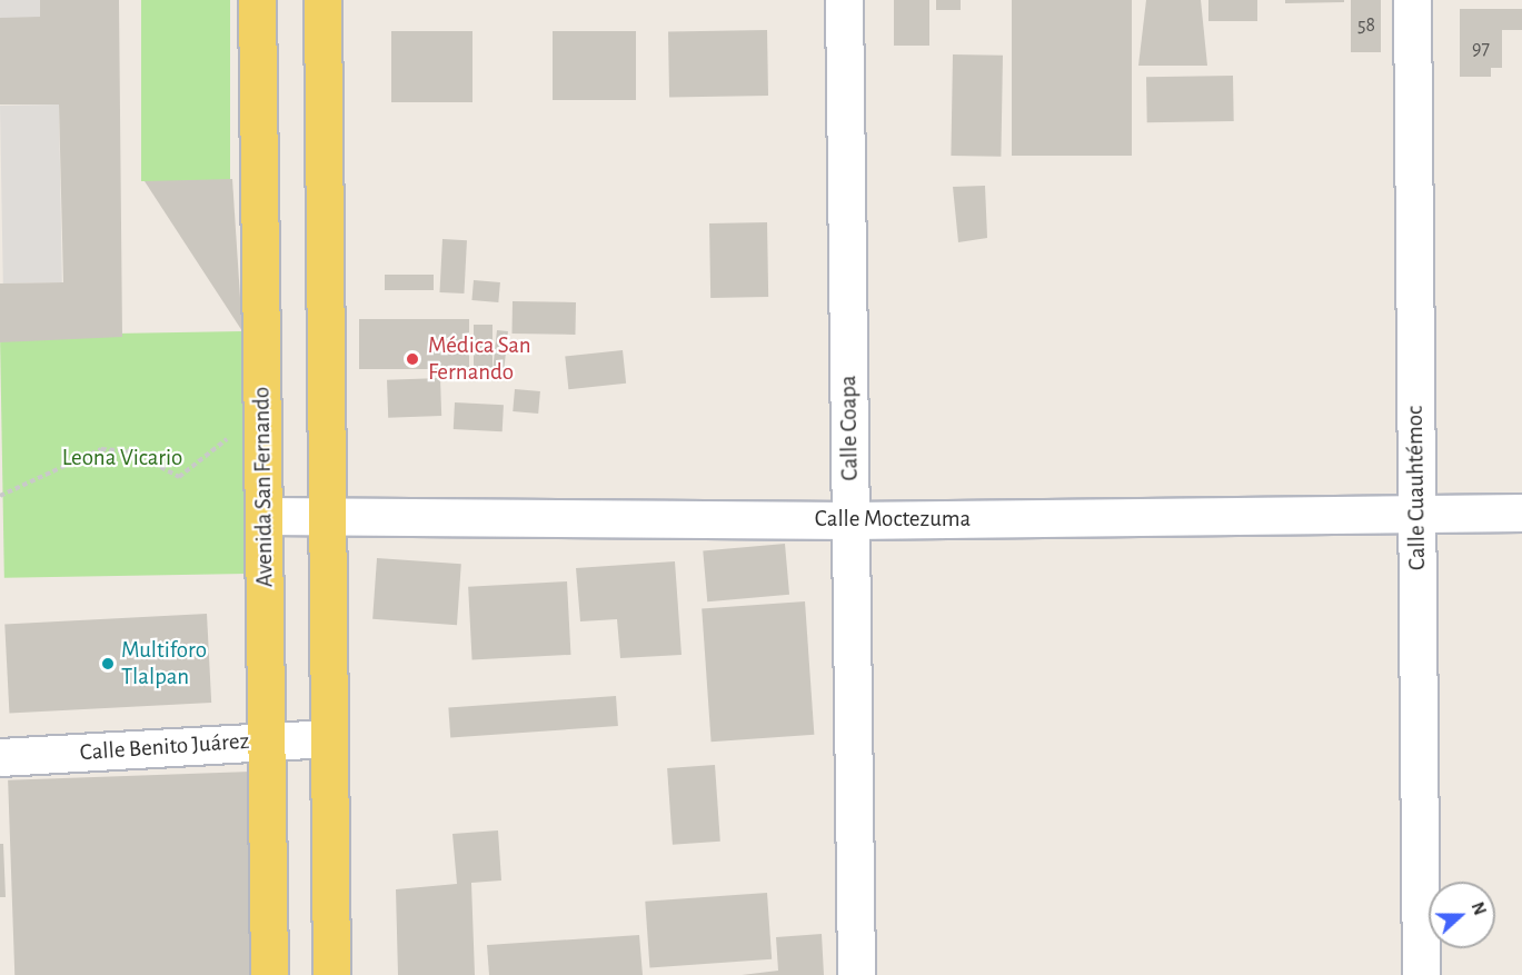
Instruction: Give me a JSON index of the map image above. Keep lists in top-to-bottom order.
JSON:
{
  "streets": {
    "main road": ["Avenida San Fernando"],
    "street": [
      "Calle Coapa",
      "Calle Cuauhtémoc",
      "Calle Moctezuma",
      "Calle Benito Juárez"
    ]
  },
  "crossings": [
    ["Calle Coapa", "Calle Moctezuma"],
    ["Avenida San Fernando", "Calle Moctezuma"],
    ["Avenida San Fernando", "Calle Benito Juárez"],
    ["Calle Cuauhtémoc", "Calle Moctezuma"]
  ],
  "parks": ["Leona Vicario"],
  "places": ["Médica San Fernando", "Multiforo Tlalpan"],
  "house_numbers": ["58", "97"],
  "north": "right"
}
